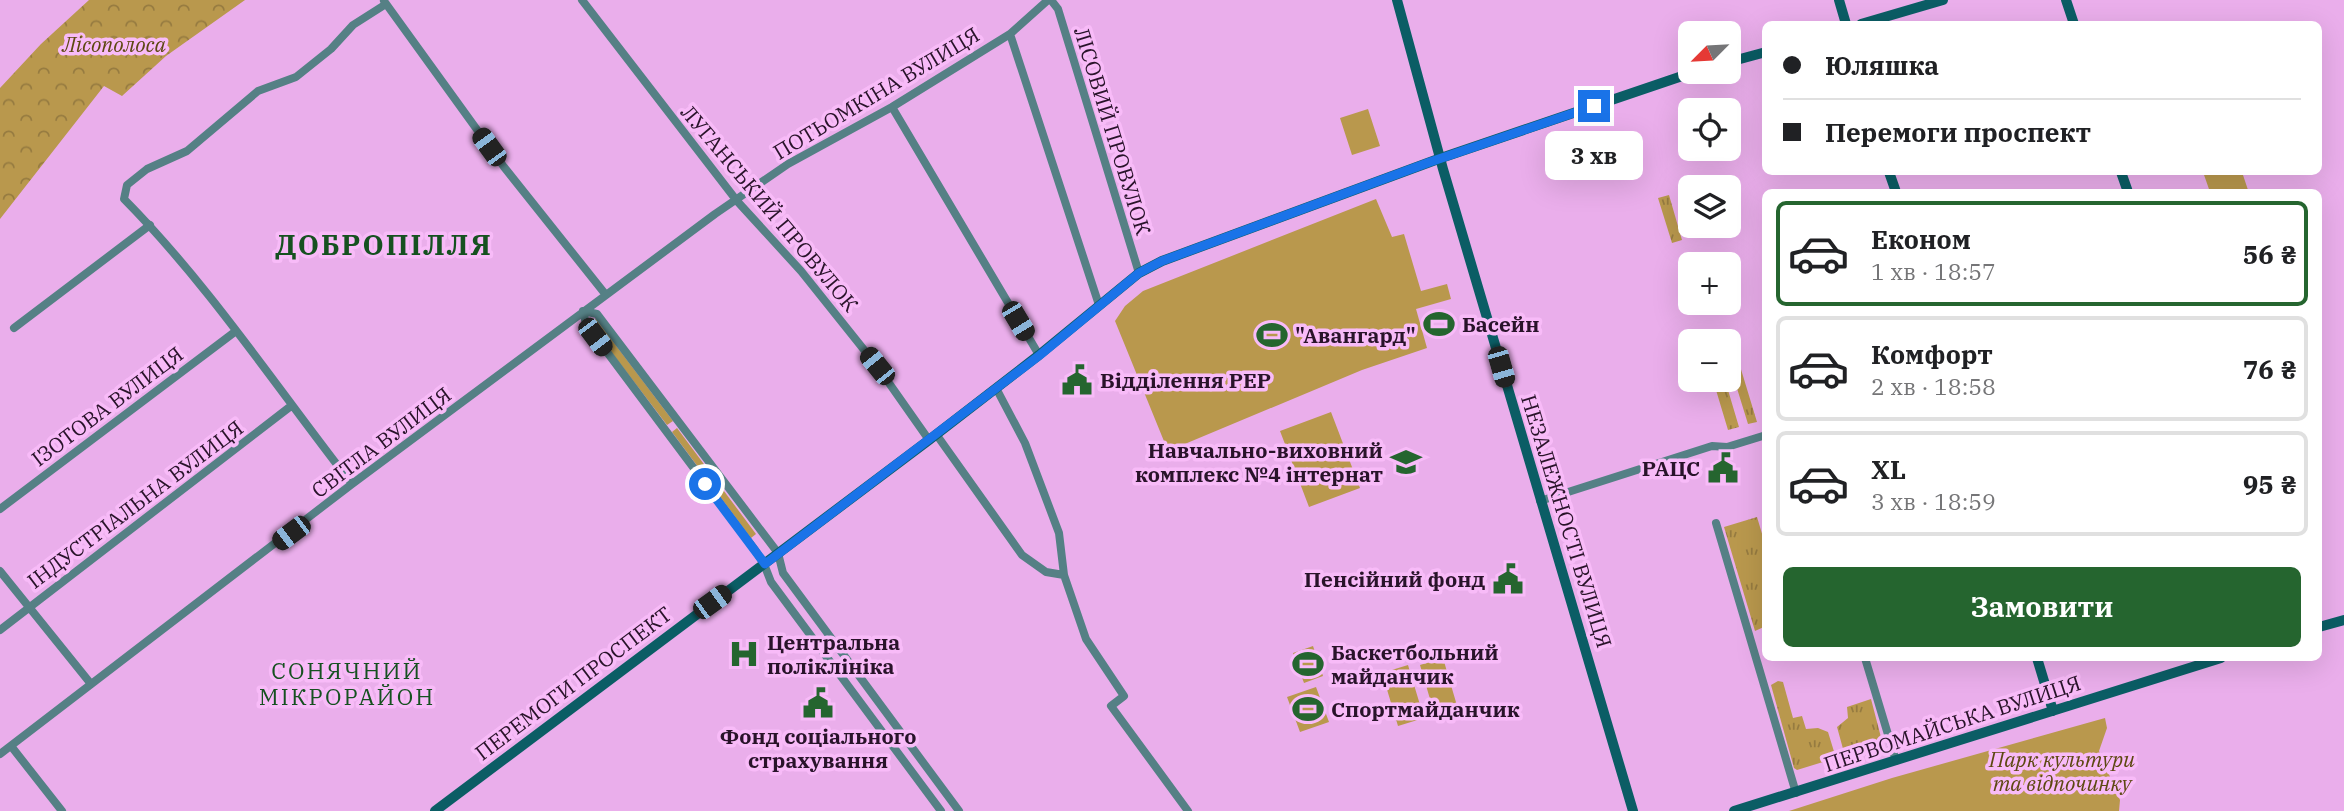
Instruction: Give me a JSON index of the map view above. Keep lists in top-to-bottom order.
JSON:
{
  "streets": {
    "main road": ["НЕЗАЛЕЖНОСТІ ВУЛИЦЯ", "ПЕРЕМОГИ ПРОСПЕКТ", "ПЕРВОМАЙСЬКА ВУЛИЦЯ"],
    "street": [
      "ПОТЬОМКІНА ВУЛИЦЯ",
      "ЛІСОВИЙ ПРОВУЛОК",
      "ЛУГАНСЬКИЙ ПРОВУЛОК",
      "ІЗОТОВА ВУЛИЦЯ",
      "СВІТЛА ВУЛИЦЯ",
      "ІНДУСТРІАЛЬНА ВУЛИЦЯ"
    ]
  },
  "crossings": [
    ["ПОТЬОМКІНА ВУЛИЦЯ", "ЛІСОВИЙ ПРОВУЛОК"],
    ["ПОТЬОМКІНА ВУЛИЦЯ", "ЛУГАНСЬКИЙ ПРОВУЛОК"],
    ["ПОТЬОМКІНА ВУЛИЦЯ", "СВІТЛА ВУЛИЦЯ"],
    ["ЛІСОВИЙ ПРОВУЛОК", "ПЕРЕМОГИ ПРОСПЕКТ"],
    ["ЛУГАНСЬКИЙ ПРОВУЛОК", "ПЕРЕМОГИ ПРОСПЕКТ"],
    ["НЕЗАЛЕЖНОСТІ ВУЛИЦЯ", "ПЕРЕМОГИ ПРОСПЕКТ"]
  ],
  "districts": ["ДОБРОПІЛЛЯ", "СОНЯЧНИЙ МІКРОРАЙОН"],
  "parks": ["Лісополоса", "Парк культури та відпочинку"],
  "places": {
    "sports": [
      "Басейн",
      "\"Авангард\"",
      "Баскетбольний майданчик",
      "Спортмайданчик"
    ],
    "public building": [
      "Відділення РЕР",
      "РАЦС",
      "Пенсійний фонд",
      "Фонд соціального страхування"
    ],
    "school or university": ["Навчально-виховний комплекс №4 інтернат"],
    "hospital": ["Центральна поліклініка"]
  },
  "north": "bottom left",
  "page": {
    "map_buttons": ["+", "−"],
    "banner": ["Юляшка", "Перемоги проспект"],
    "bubble": "3 хв",
    "list": [
      {
        "name": "Економ",
        "note": "1 хв · 18:57",
        "value": "56 ₴"
      },
      {
        "name": "Комфорт",
        "note": "2 хв · 18:58",
        "value": "76 ₴"
      },
      {
        "name": "XL",
        "note": "3 хв · 18:59",
        "value": "95 ₴"
      }
    ],
    "buttons": "Замовити"
  }
}
